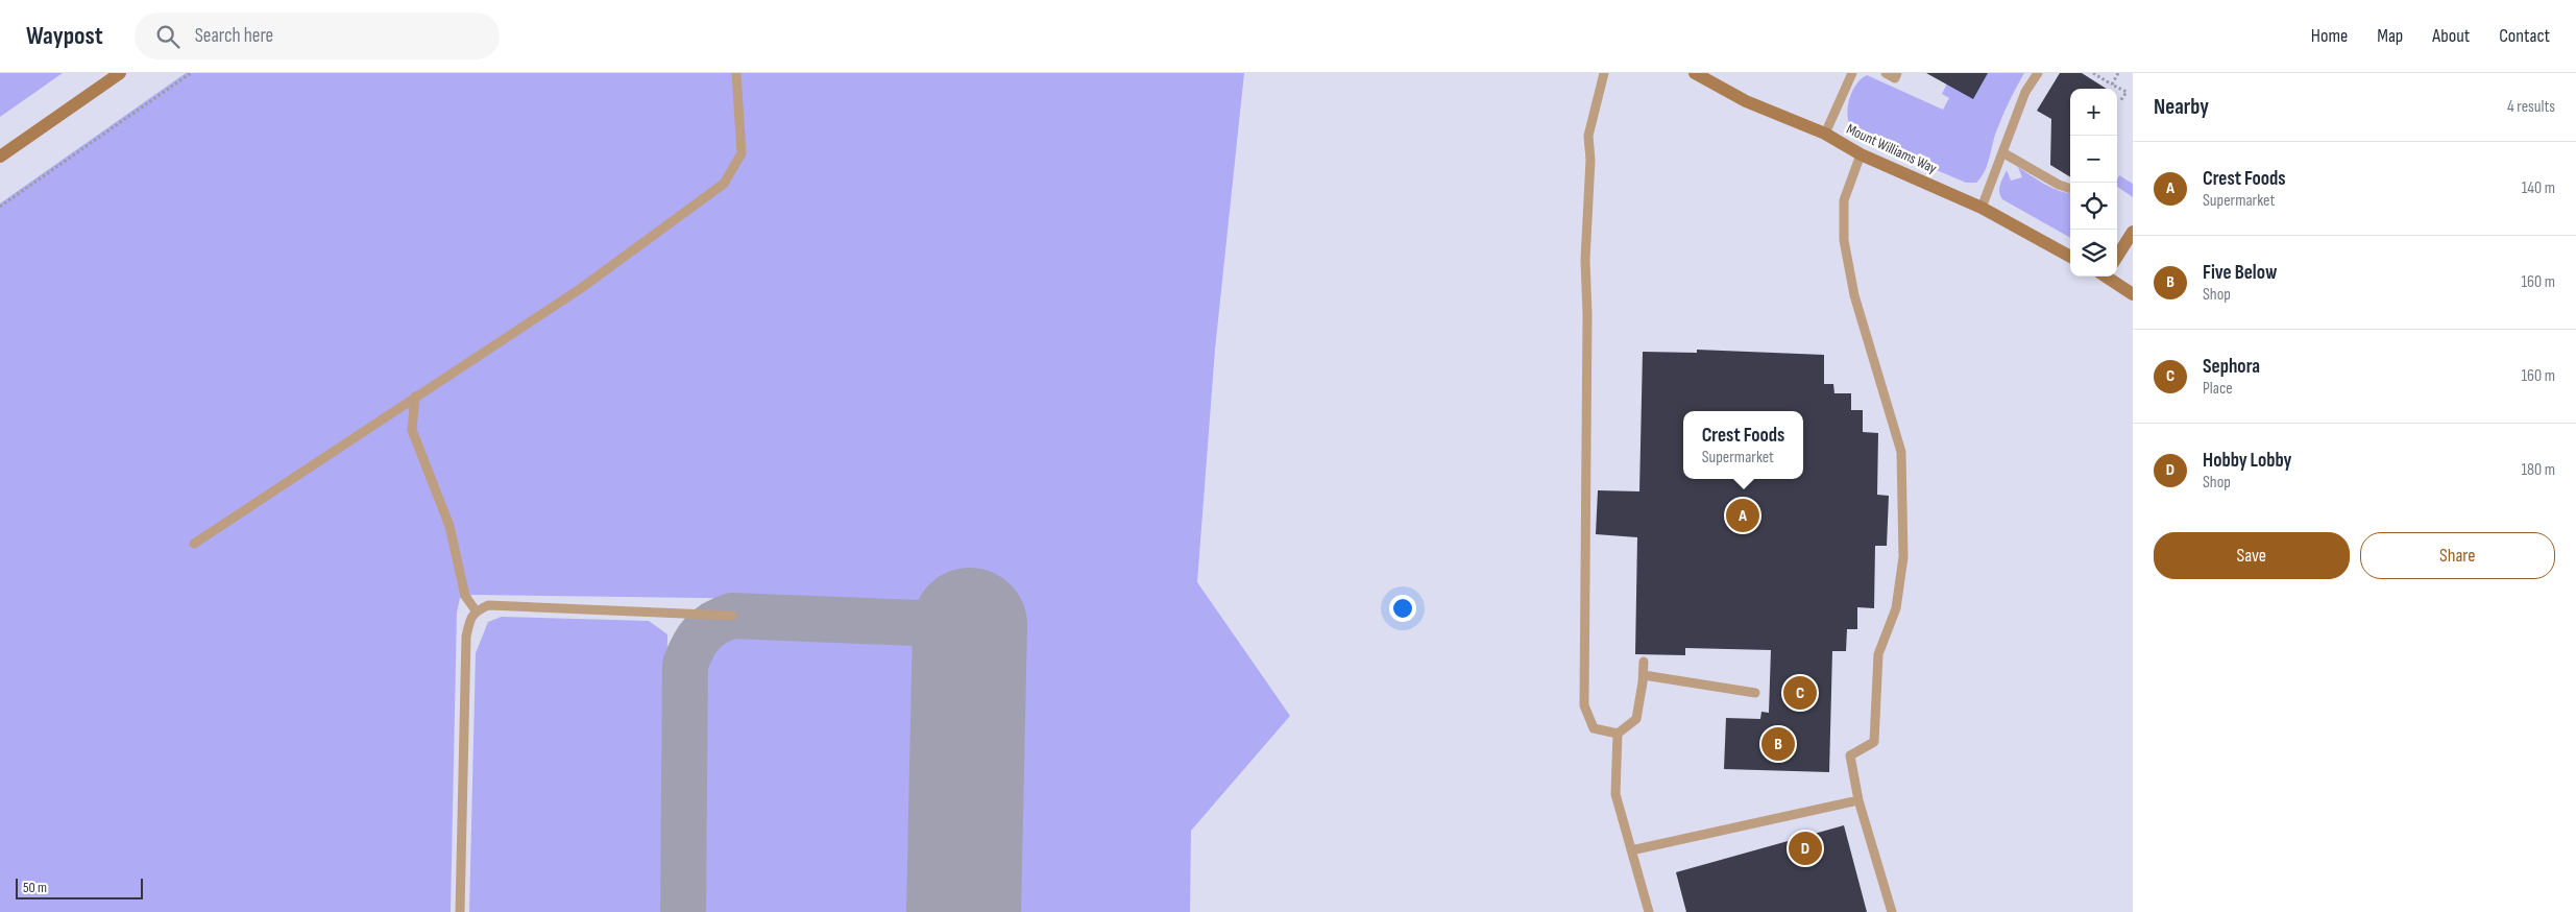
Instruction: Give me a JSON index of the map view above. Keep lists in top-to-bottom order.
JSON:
{
  "streets": {
    "street": ["Mount Williams Way"]
  },
  "scale_bar": "50 m",
  "page": {
    "header": "Waypost",
    "search": "Search here",
    "nav": [
      "Home",
      "Map",
      "About",
      "Contact"
    ],
    "heading": ["Nearby", "4 results"],
    "map_buttons": ["+", "−"],
    "list": [
      {
        "mark": "A",
        "name": "Crest Foods",
        "note": "Supermarket",
        "value": "140 m"
      },
      {
        "mark": "B",
        "name": "Five Below",
        "note": "Shop",
        "value": "160 m"
      },
      {
        "mark": "C",
        "name": "Sephora",
        "note": "Place",
        "value": "160 m"
      },
      {
        "mark": "D",
        "name": "Hobby Lobby",
        "note": "Shop",
        "value": "180 m"
      }
    ],
    "popup": ["Crest Foods", "Supermarket"],
    "pins": [
      "A",
      "C",
      "B",
      "D"
    ],
    "buttons": ["Save", "Share"],
    "scale": "50 m"
  }
}
